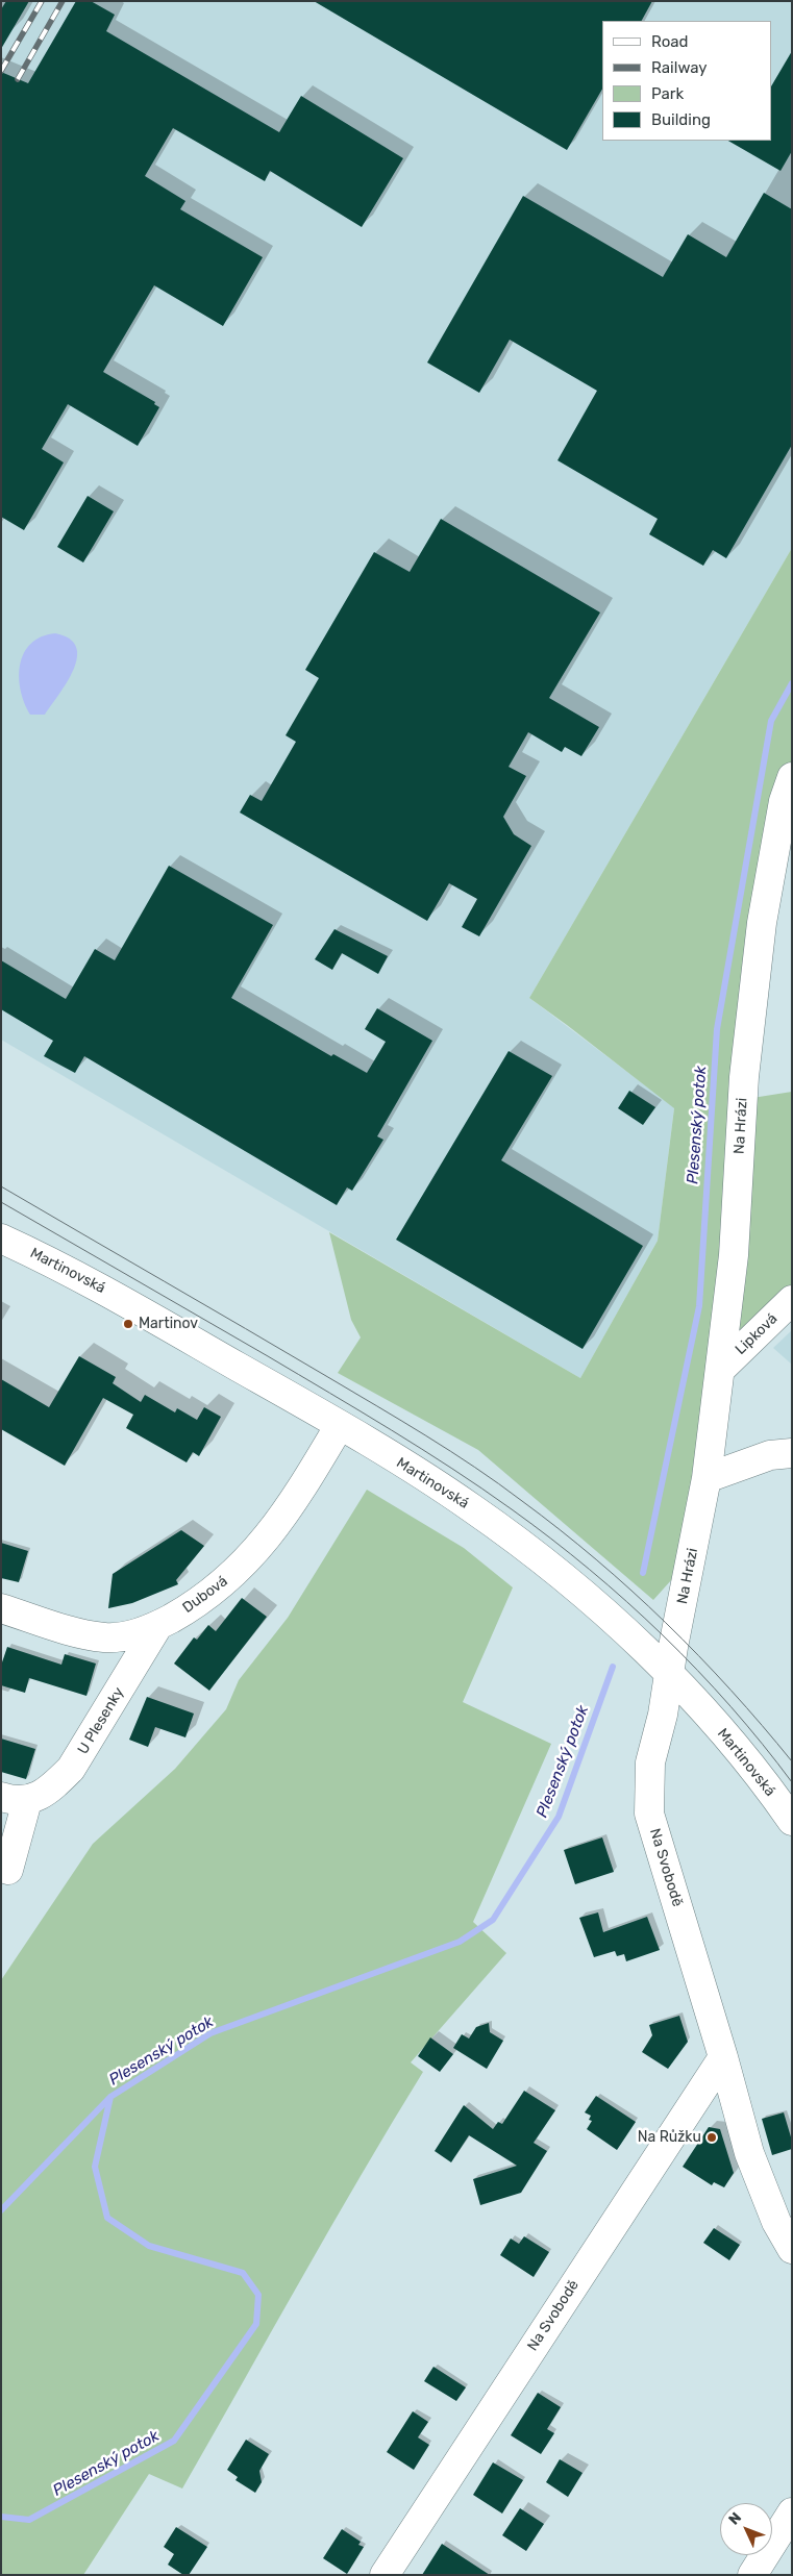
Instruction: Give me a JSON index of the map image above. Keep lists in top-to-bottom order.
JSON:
{
  "streets": {
    "street": [
      "Na Hrázi",
      "Martinovská",
      "Lipková",
      "Dubová",
      "U Plesenky",
      "Na Svobodě"
    ]
  },
  "crossings": [
    ["Na Hrázi", "Martinovská"],
    ["Na Hrázi", "Lipková"],
    ["Na Hrázi", "Na Svobodě"],
    ["Martinovská", "Dubová"],
    ["Martinovská", "Na Svobodě"],
    ["Dubová", "U Plesenky"]
  ],
  "water": ["Plesenský potok"],
  "places": ["Martinov", "Na Růžku"],
  "legend": [
    "Road",
    "Railway",
    "Park",
    "Building"
  ],
  "north": "top left"
}
